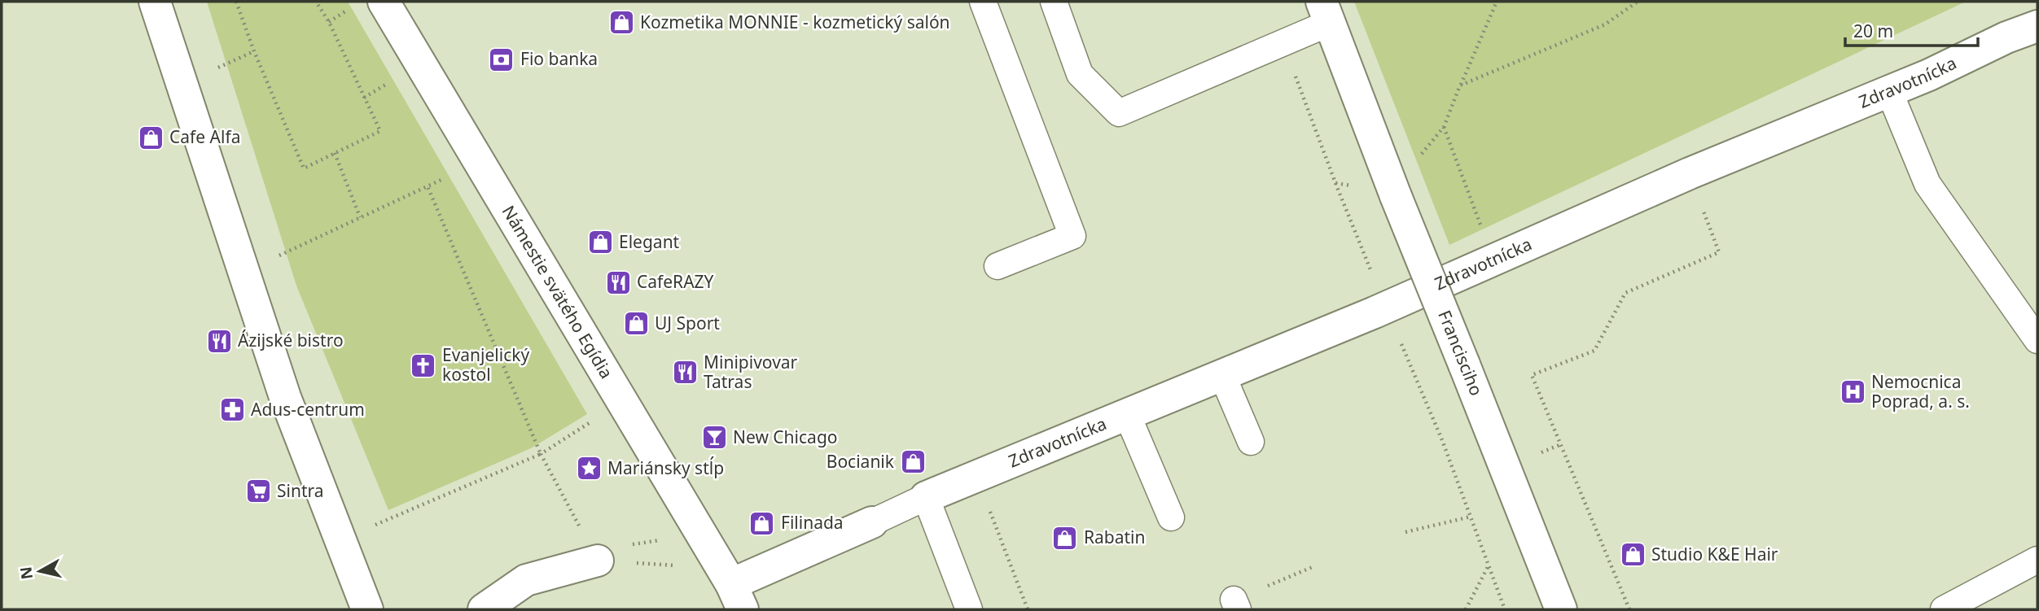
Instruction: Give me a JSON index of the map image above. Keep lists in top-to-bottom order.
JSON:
{
  "streets": {
    "street": ["Zdravotnícka", "Námestie svätého Egídia", "Francisciho"]
  },
  "places": {
    "shop": [
      "Kozmetika MONNIE - kozmetický salón",
      "Cafe Alfa",
      "Elegant",
      "UJ Sport",
      "Bocianik",
      "Filinada",
      "Rabatin",
      "Studio K&E Hair"
    ],
    "bank": ["Fio banka"],
    "restaurant": ["CafeRAZY", "Ázijské bistro", "Minipivovar Tatras"],
    "church": ["Evanjelický kostol"],
    "hospital": ["Nemocnica Poprad, a. s."],
    "pharmacy": ["Adus-centrum"],
    "bar": ["New Chicago"],
    "place": ["Mariánsky stĺp"],
    "supermarket": ["Sintra"]
  },
  "scale_bar": "20 m",
  "north": "left"
}
